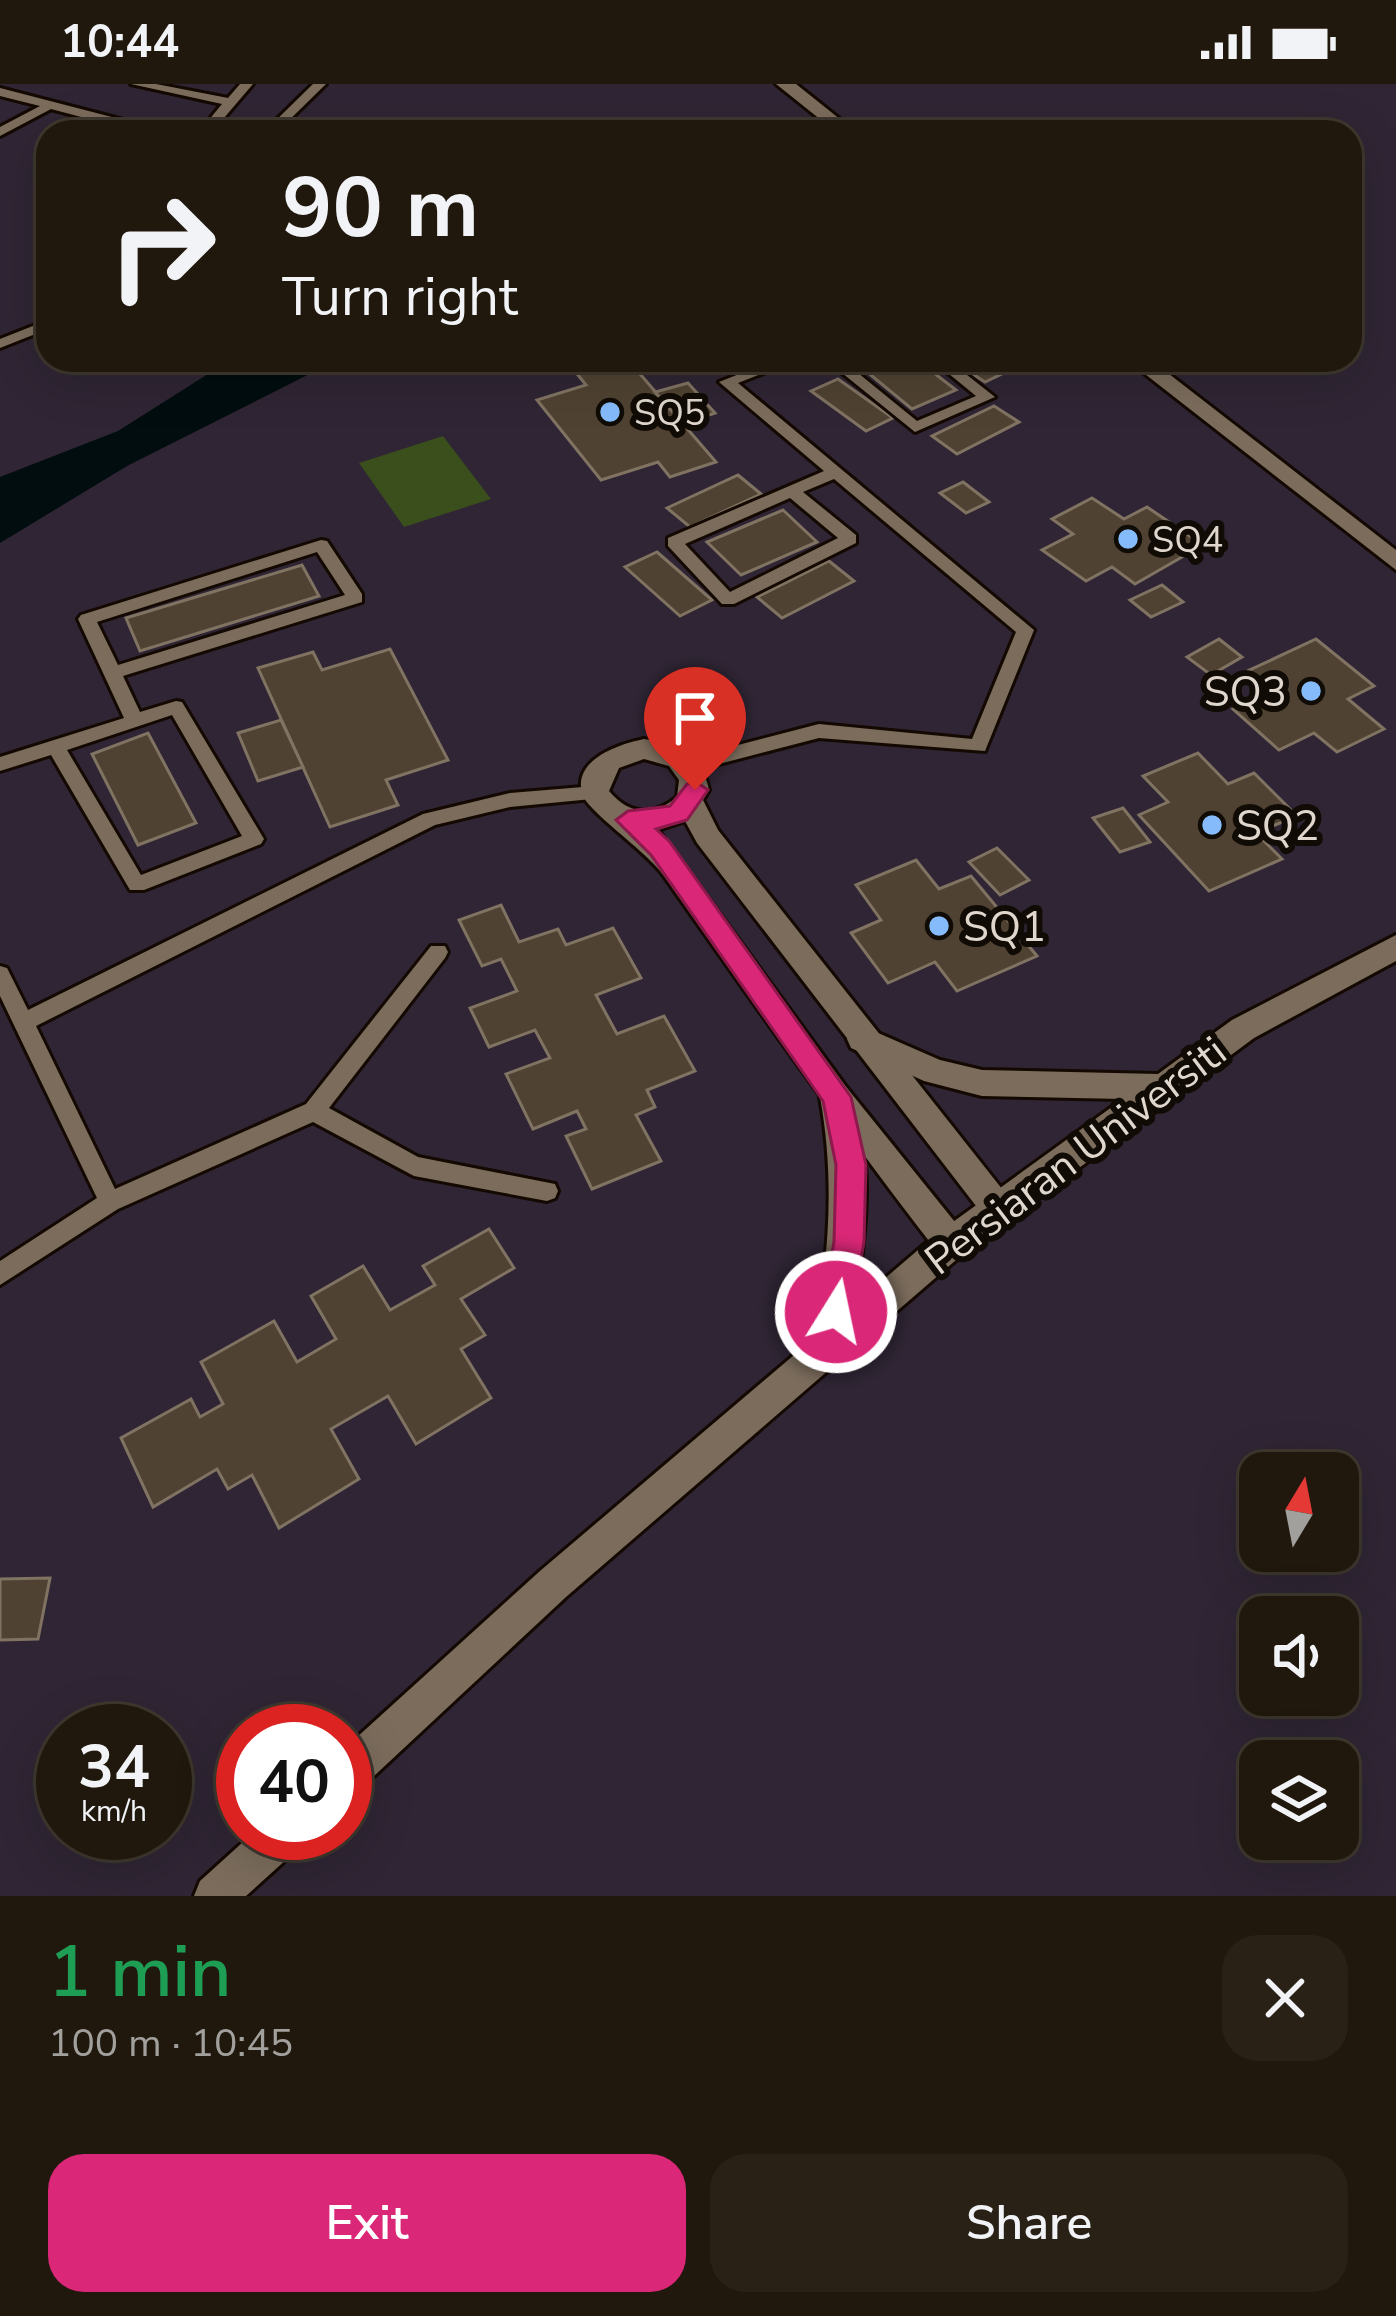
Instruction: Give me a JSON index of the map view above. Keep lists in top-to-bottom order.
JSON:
{
  "streets": {
    "street": ["Persiaran Universiti"]
  },
  "places": [
    "SQ5",
    "SQ4",
    "SQ3",
    "SQ2",
    "SQ1"
  ],
  "north": "top",
  "page": {
    "status": "10:44",
    "turn": ["90 m", "Turn right"],
    "speed": "34 km/h",
    "limit": "40",
    "heading": ["1 min", "100 m · 10:45"],
    "buttons": ["Exit", "Share"]
  }
}
